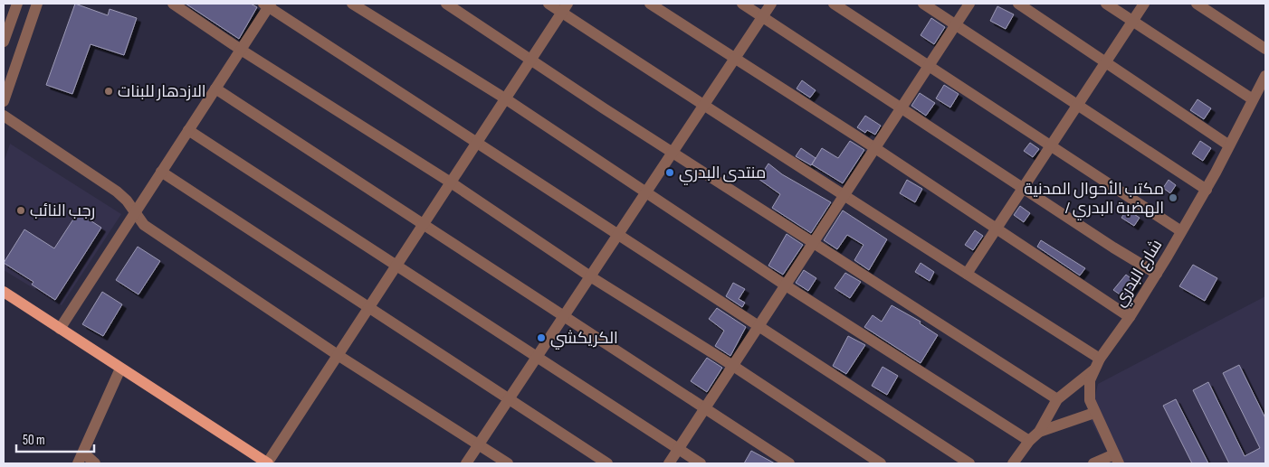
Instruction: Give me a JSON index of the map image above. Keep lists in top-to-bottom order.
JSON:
{
  "streets": {
    "street": ["شارع البدري"]
  },
  "places": [
    "الازدهار للبنات",
    "منتدى البدري",
    "مكتب الأحوال المدنية / الهضبة البدري",
    "رجب النائب",
    "الكريكشي"
  ],
  "scale_bar": "50 m"
}
